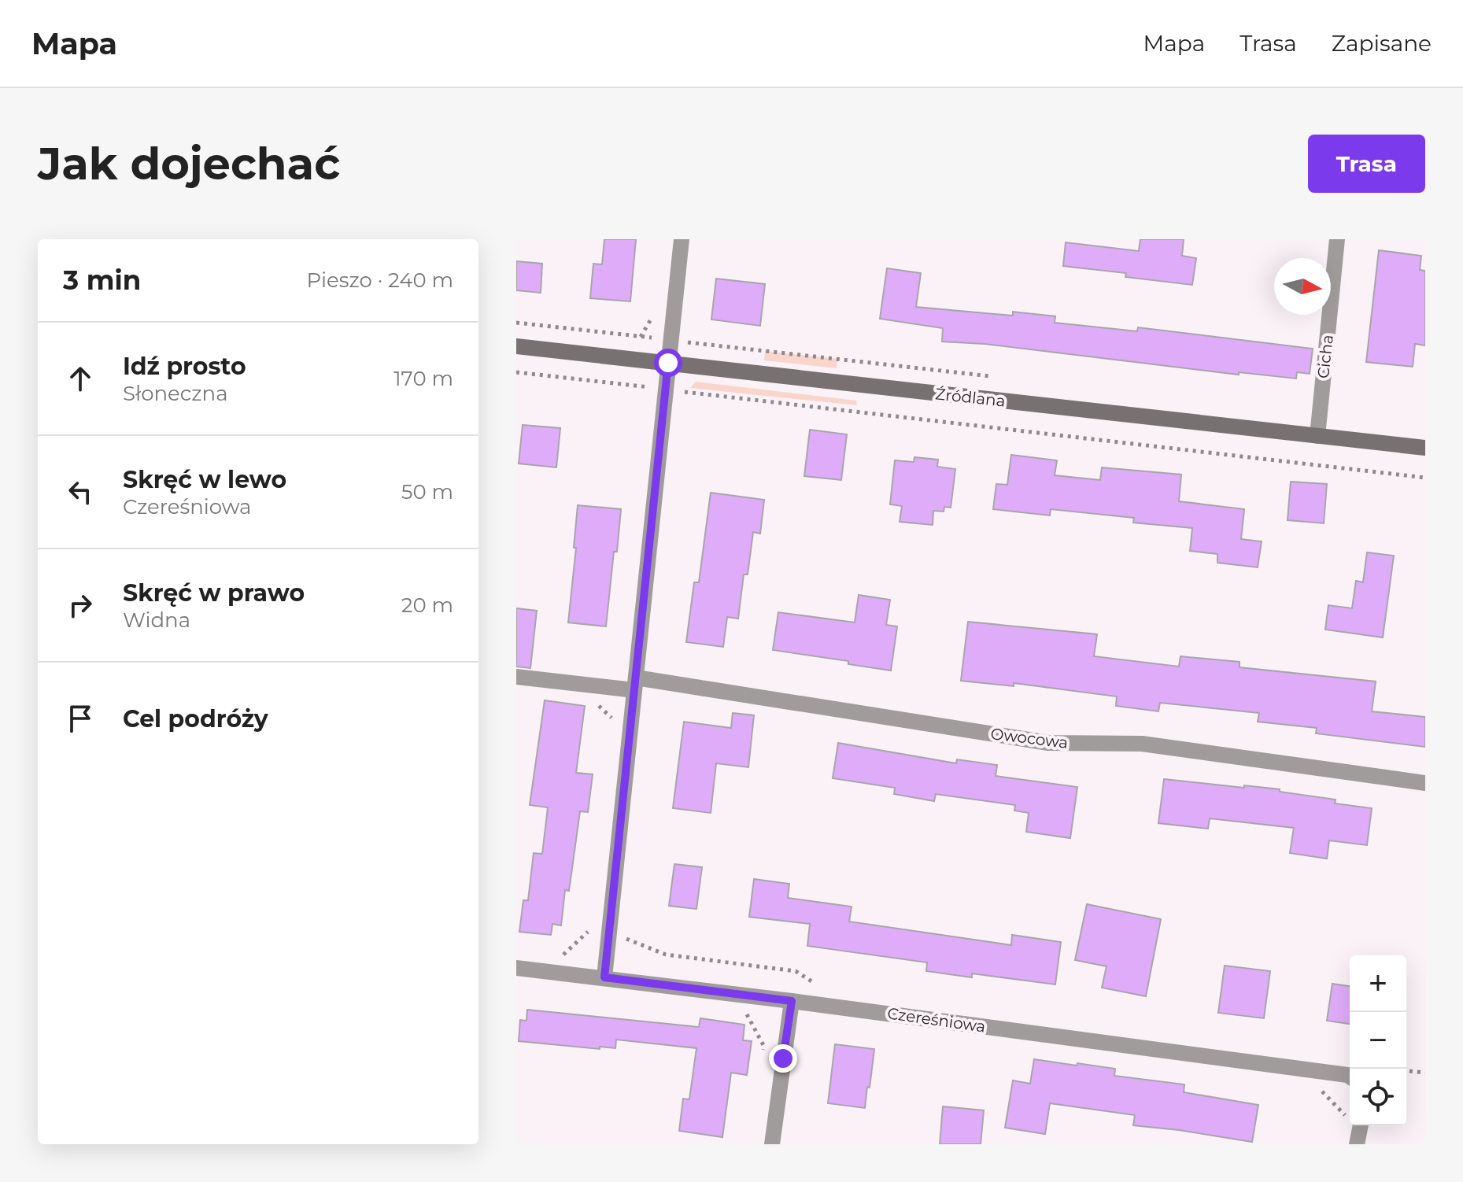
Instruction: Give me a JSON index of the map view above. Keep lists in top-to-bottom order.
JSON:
{
  "streets": {
    "street": [
      "Cicha",
      "Źródlana",
      "Owocowa",
      "Czereśniowa"
    ]
  },
  "crossings": [
    ["Cicha", "Źródlana"]
  ],
  "north": "right",
  "page": {
    "header": "Mapa",
    "nav": ["Mapa", "Trasa", "Zapisane"],
    "buttons": "Trasa",
    "title": "Jak dojechać",
    "heading": ["3 min", "Pieszo · 240 m"],
    "list": [
      ["Idź prosto", "Słoneczna", "170 m"],
      ["Skręć w lewo", "Czereśniowa", "50 m"],
      ["Skręć w prawo", "Widna", "20 m"],
      "Cel podróży"
    ],
    "map_buttons": ["+", "−"]
  }
}
